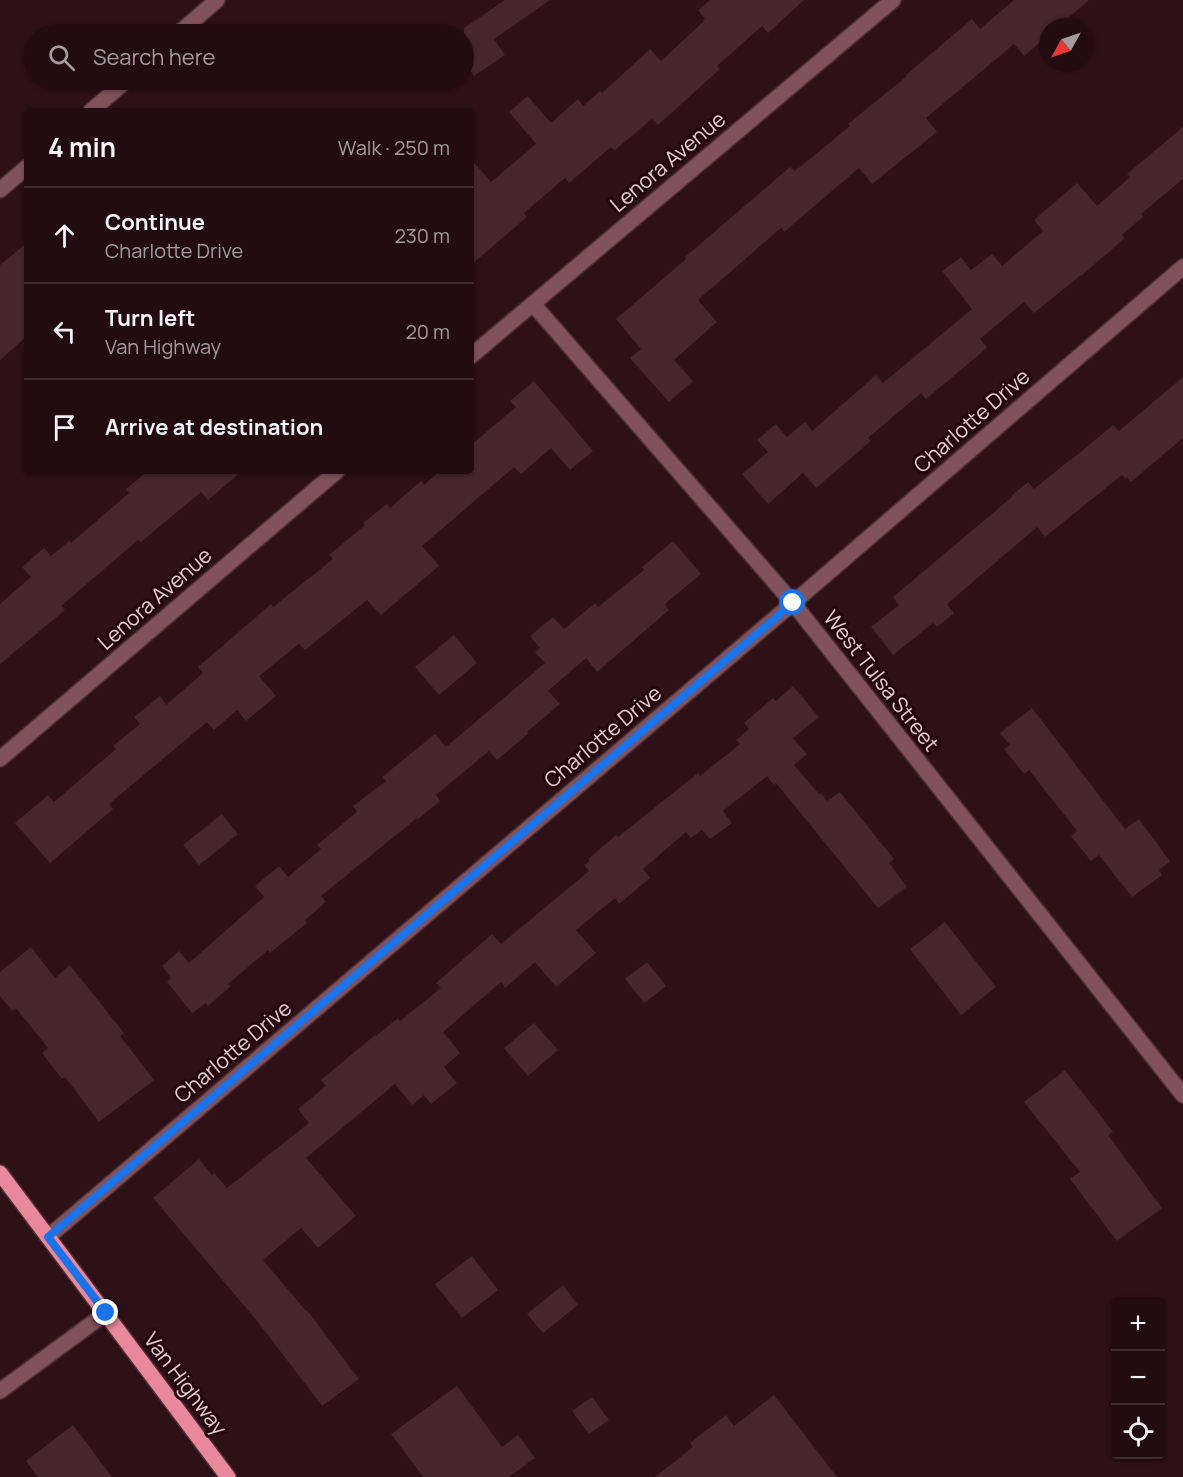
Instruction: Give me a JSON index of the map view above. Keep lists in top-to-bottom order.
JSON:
{
  "streets": {
    "main road": ["Van Highway"],
    "street": ["Lenora Avenue", "Charlotte Drive", "West Tulsa Street"]
  },
  "crossings": [
    ["Lenora Avenue", "West Tulsa Street"],
    ["Charlotte Drive", "West Tulsa Street"],
    ["Charlotte Drive", "Van Highway"]
  ],
  "north": "bottom left",
  "page": {
    "search": "Search here",
    "heading": ["4 min", "Walk · 250 m"],
    "list": [
      ["Continue", "Charlotte Drive", "230 m"],
      ["Turn left", "Van Highway", "20 m"],
      "Arrive at destination"
    ],
    "map_buttons": ["+", "−"]
  }
}
